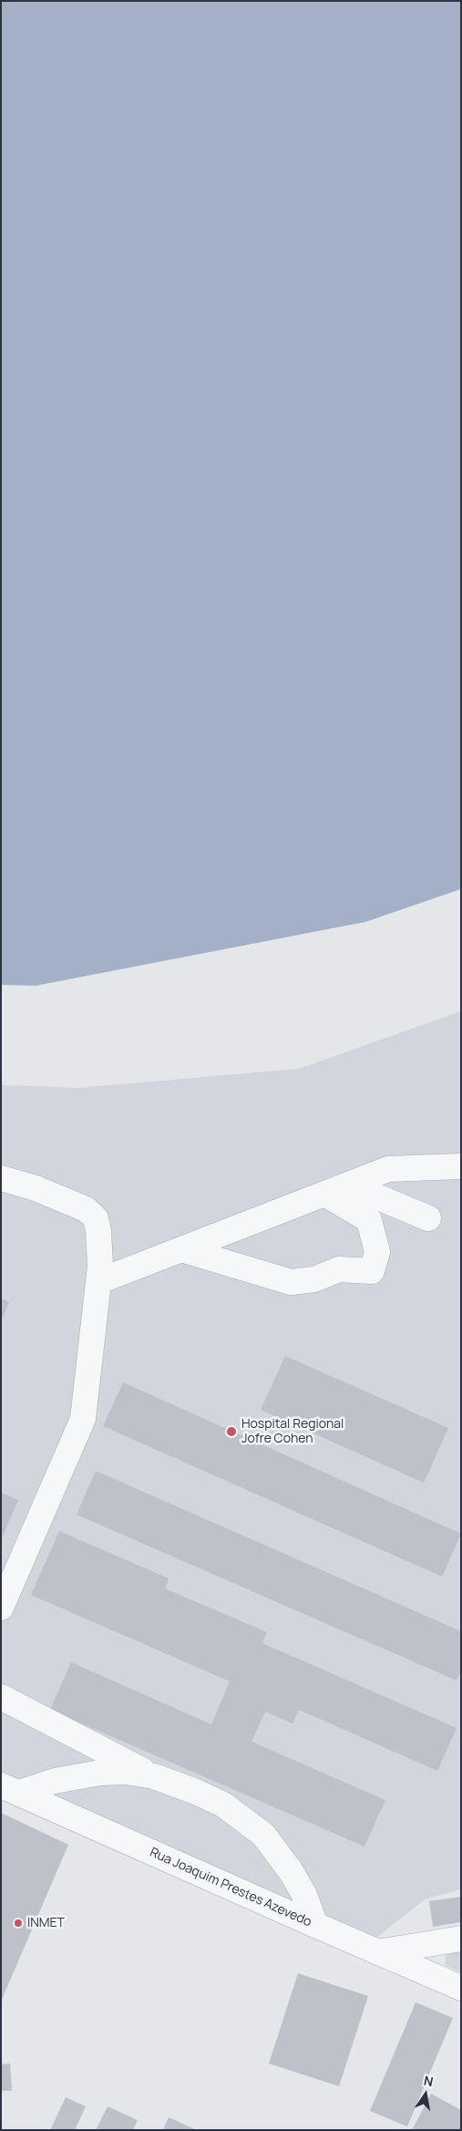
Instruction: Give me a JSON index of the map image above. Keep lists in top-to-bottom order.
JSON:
{
  "streets": {
    "street": ["Rua Joaquim Prestes Azevedo"]
  },
  "places": ["Hospital Regional Jofre Cohen", "INMET"],
  "north": "top"
}
